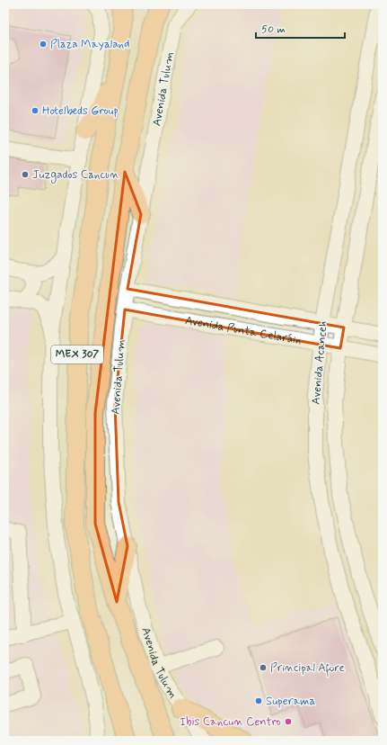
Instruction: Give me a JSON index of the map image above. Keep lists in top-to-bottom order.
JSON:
{
  "streets": {
    "main road": ["Avenida Tulum", "MEX 307"],
    "street": ["Avenida Punta Celaráin", "Avenida Acanceh"]
  },
  "crossings": [
    ["Avenida Tulum", "Avenida Punta Celaráin"],
    ["Avenida Punta Celaráin", "Avenida Acanceh"]
  ],
  "places": [
    "Plaza Mayaland",
    "Hotelbeds Group",
    "Juzgados Cancun",
    "Principal Afore",
    "Superama",
    "Ibis Cancun Centro"
  ],
  "scale_bar": "50 m"
}
